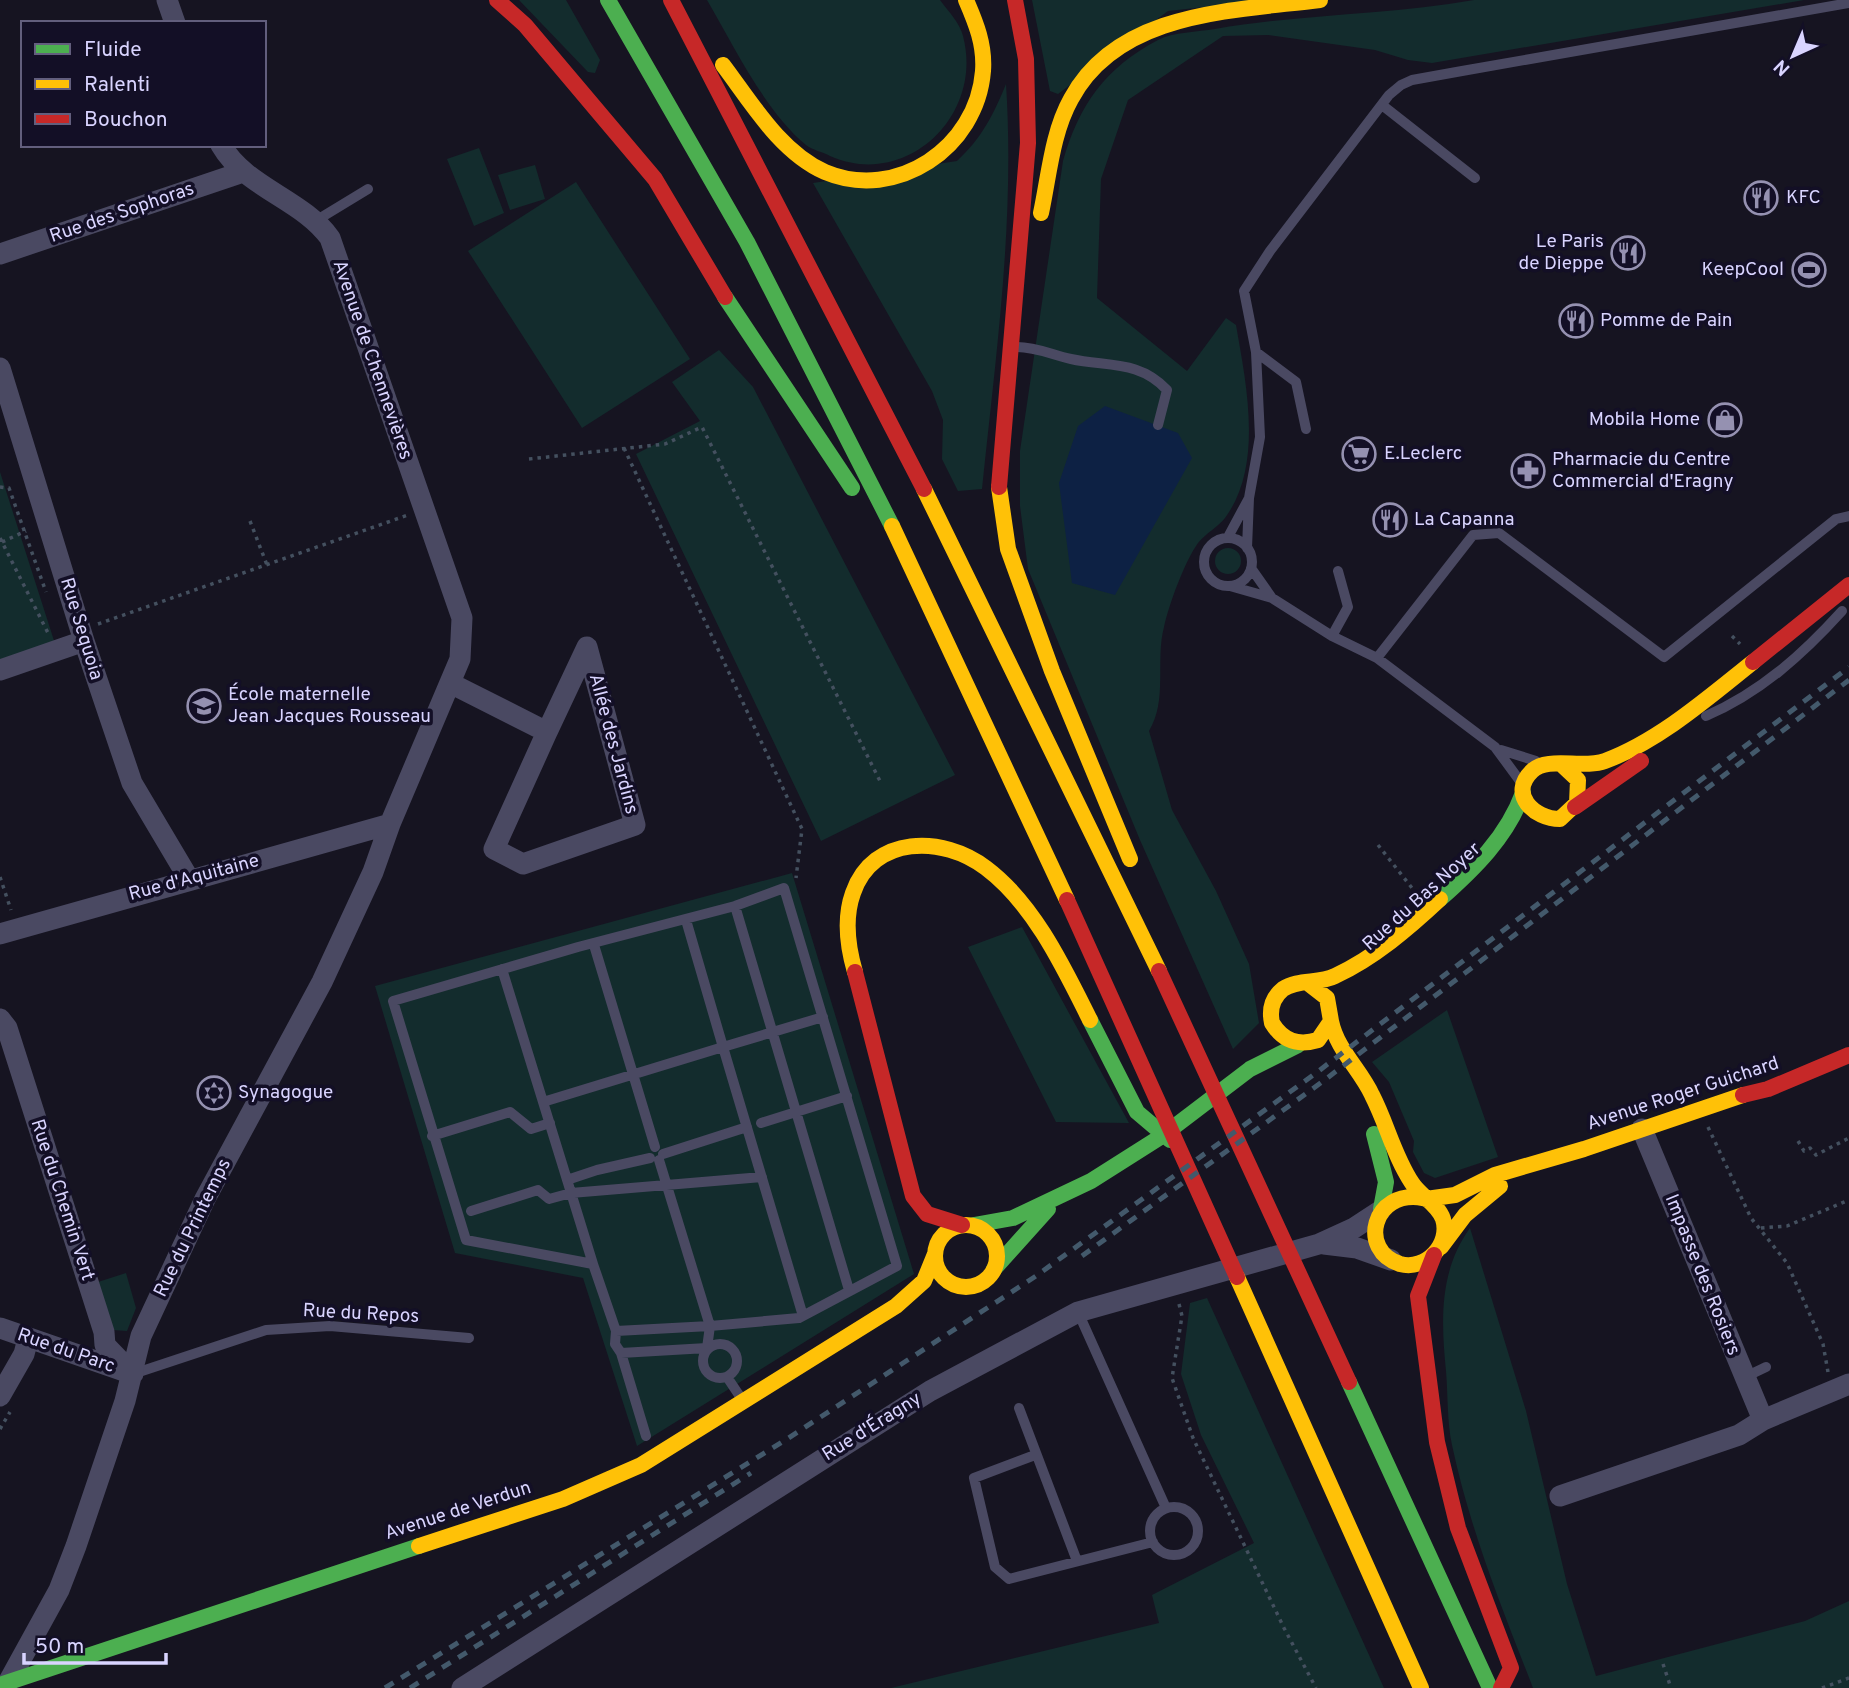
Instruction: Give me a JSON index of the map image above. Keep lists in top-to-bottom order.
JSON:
{
  "streets": {
    "main road": ["Rue du Bas Noyer", "Avenue Roger Guichard", "Avenue de Verdun"],
    "street": [
      "Rue des Sophoras",
      "Avenue de Chennevières",
      "Rue Sequoia",
      "Allée des Jardins",
      "Rue d'Aquitaine",
      "Rue du Chemin Vert",
      "Rue du Printemps",
      "Impasse des Rosiers",
      "Rue du Parc",
      "Rue d'Éragny"
    ],
    "lane": ["Rue du Repos"]
  },
  "crossings": [
    ["Rue des Sophoras", "Avenue de Chennevières"],
    ["Avenue de Chennevières", "Rue du Printemps"],
    ["Rue Sequoia", "Rue d'Aquitaine"],
    ["Rue d'Aquitaine", "Rue du Printemps"],
    ["Avenue Roger Guichard", "Impasse des Rosiers"],
    ["Avenue Roger Guichard", "Rue d'Éragny"],
    ["Rue du Chemin Vert", "Rue du Printemps"],
    ["Rue du Chemin Vert", "Rue du Repos"],
    ["Rue du Chemin Vert", "Rue du Parc"],
    ["Rue du Printemps", "Rue du Repos"],
    ["Rue du Printemps", "Rue du Parc"],
    ["Rue du Printemps", "Avenue de Verdun"],
    ["Rue du Repos", "Rue du Parc"]
  ],
  "places": {
    "restaurant": [
      "KFC",
      "Le Paris de Dieppe",
      "Pomme de Pain",
      "La Capanna"
    ],
    "sports": ["KeepCool"],
    "shop": ["Mobila Home"],
    "supermarket": ["E.Leclerc"],
    "pharmacy": ["Pharmacie du Centre Commercial d'Eragny"],
    "school or university": ["École maternelle Jean Jacques Rousseau"],
    "synagogue": ["Synagogue"]
  },
  "legend": ["Fluide", "Ralenti", "Bouchon"],
  "scale_bar": "50 m",
  "north": "bottom left"
}
